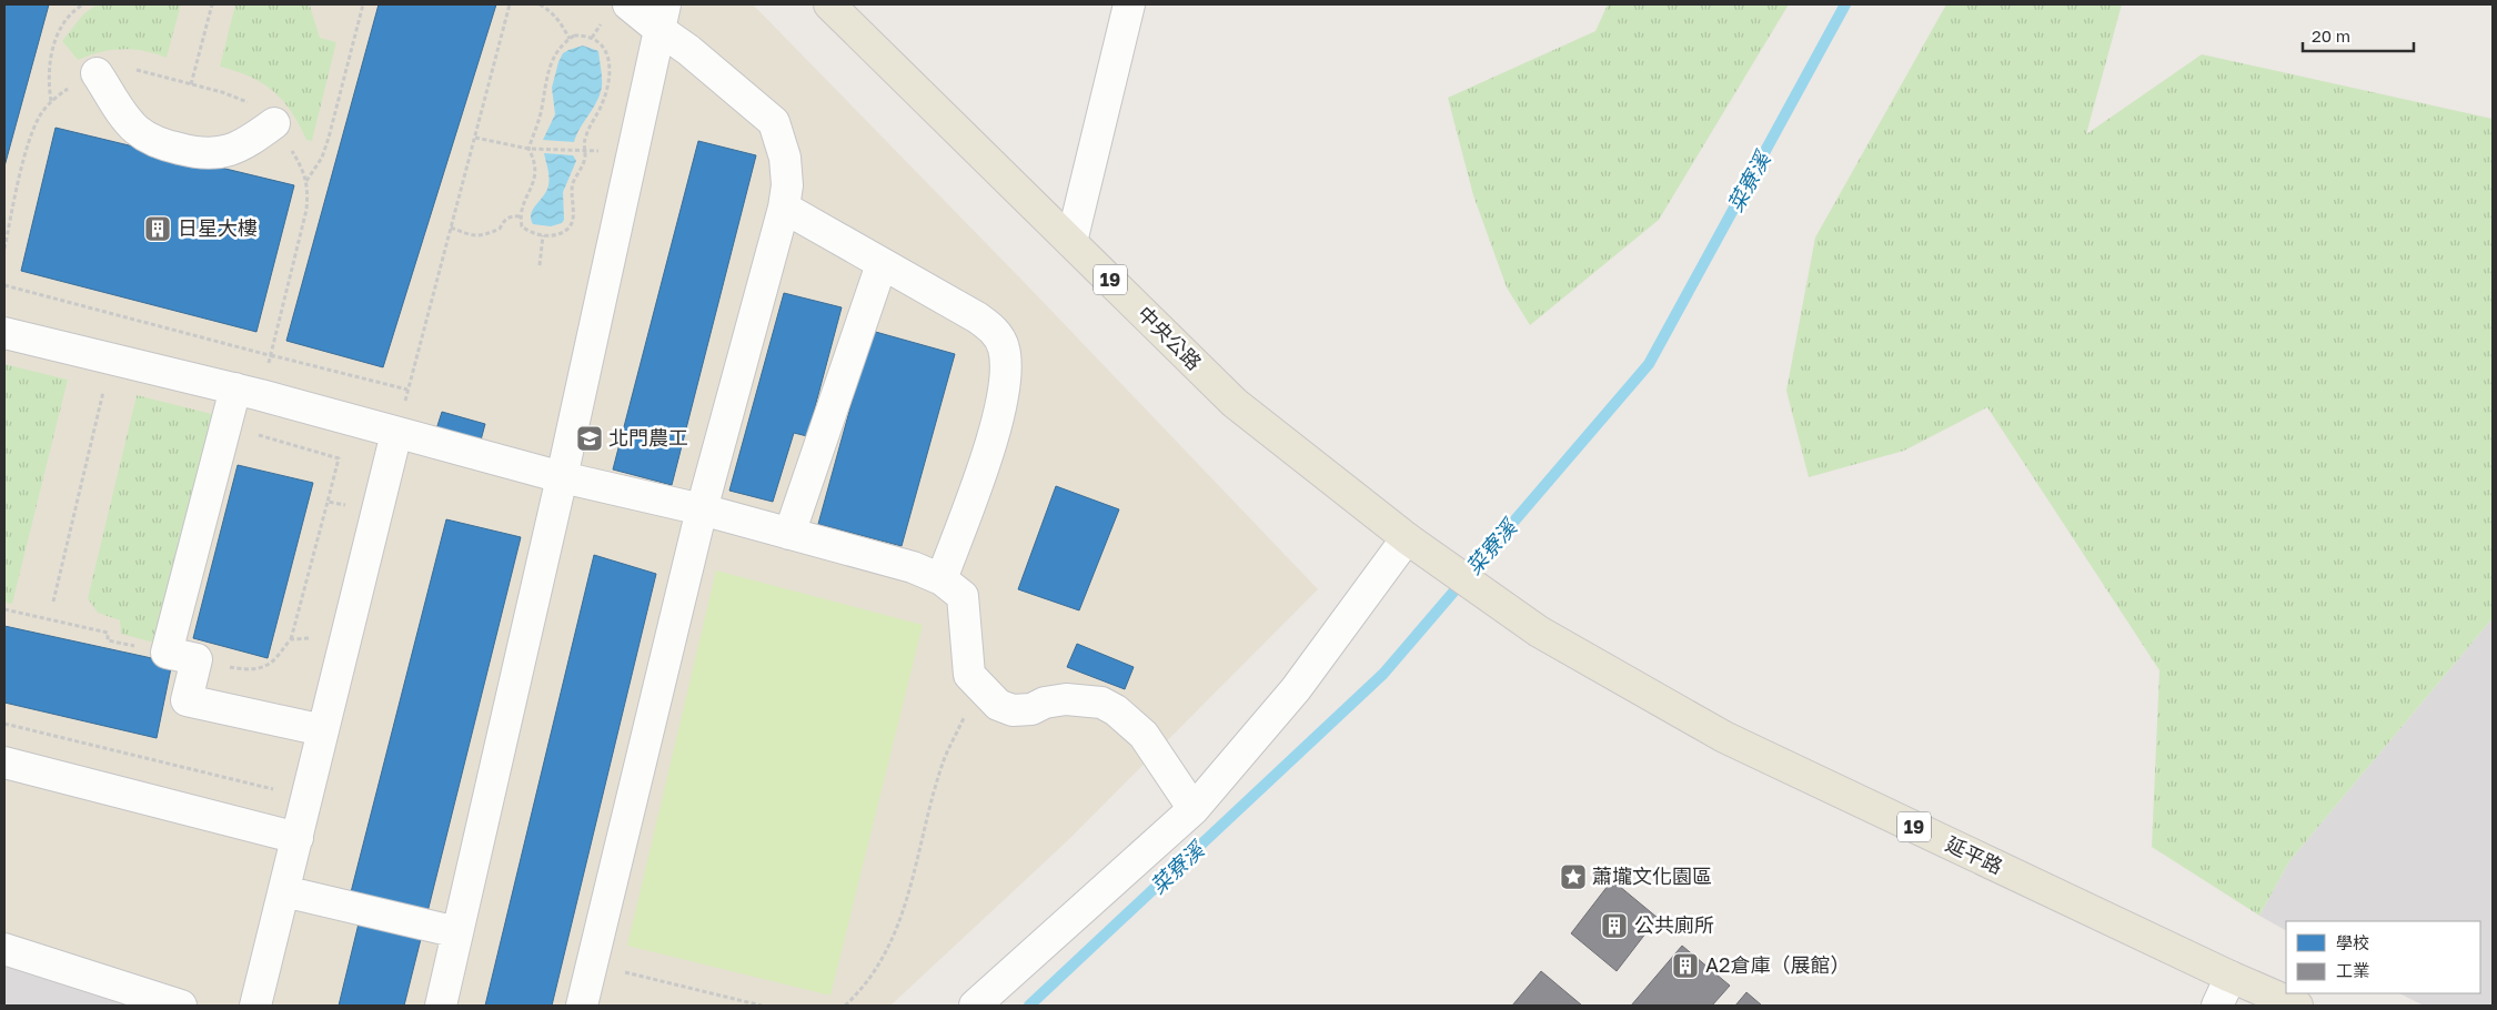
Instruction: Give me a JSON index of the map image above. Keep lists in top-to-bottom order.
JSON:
{
  "streets": {
    "main road": ["19", "中央公路", "延平路"]
  },
  "crossings": [
    ["中央公路", "延平路"]
  ],
  "water": ["菜寮溪"],
  "places": {
    "building": ["日星大樓", "公共廁所", "A2倉庫（展館）"],
    "school or university": ["北門農工"],
    "place": ["蕭壠文化園區"]
  },
  "legend": ["學校", "工業"],
  "scale_bar": "20 m"
}
